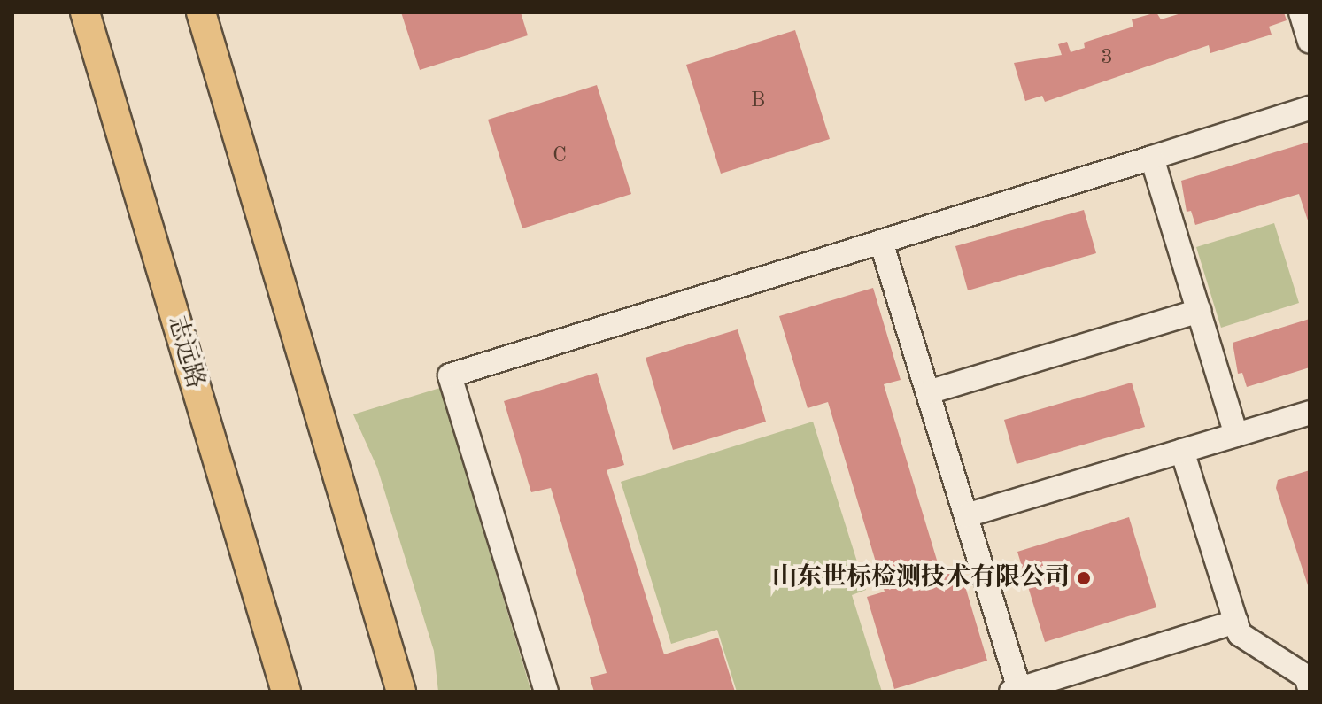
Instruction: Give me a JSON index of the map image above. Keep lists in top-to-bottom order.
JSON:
{
  "streets": {
    "main road": ["志远路"]
  },
  "places": ["山东世标检测技术有限公司"],
  "house_numbers": ["3", "B", "C"]
}
